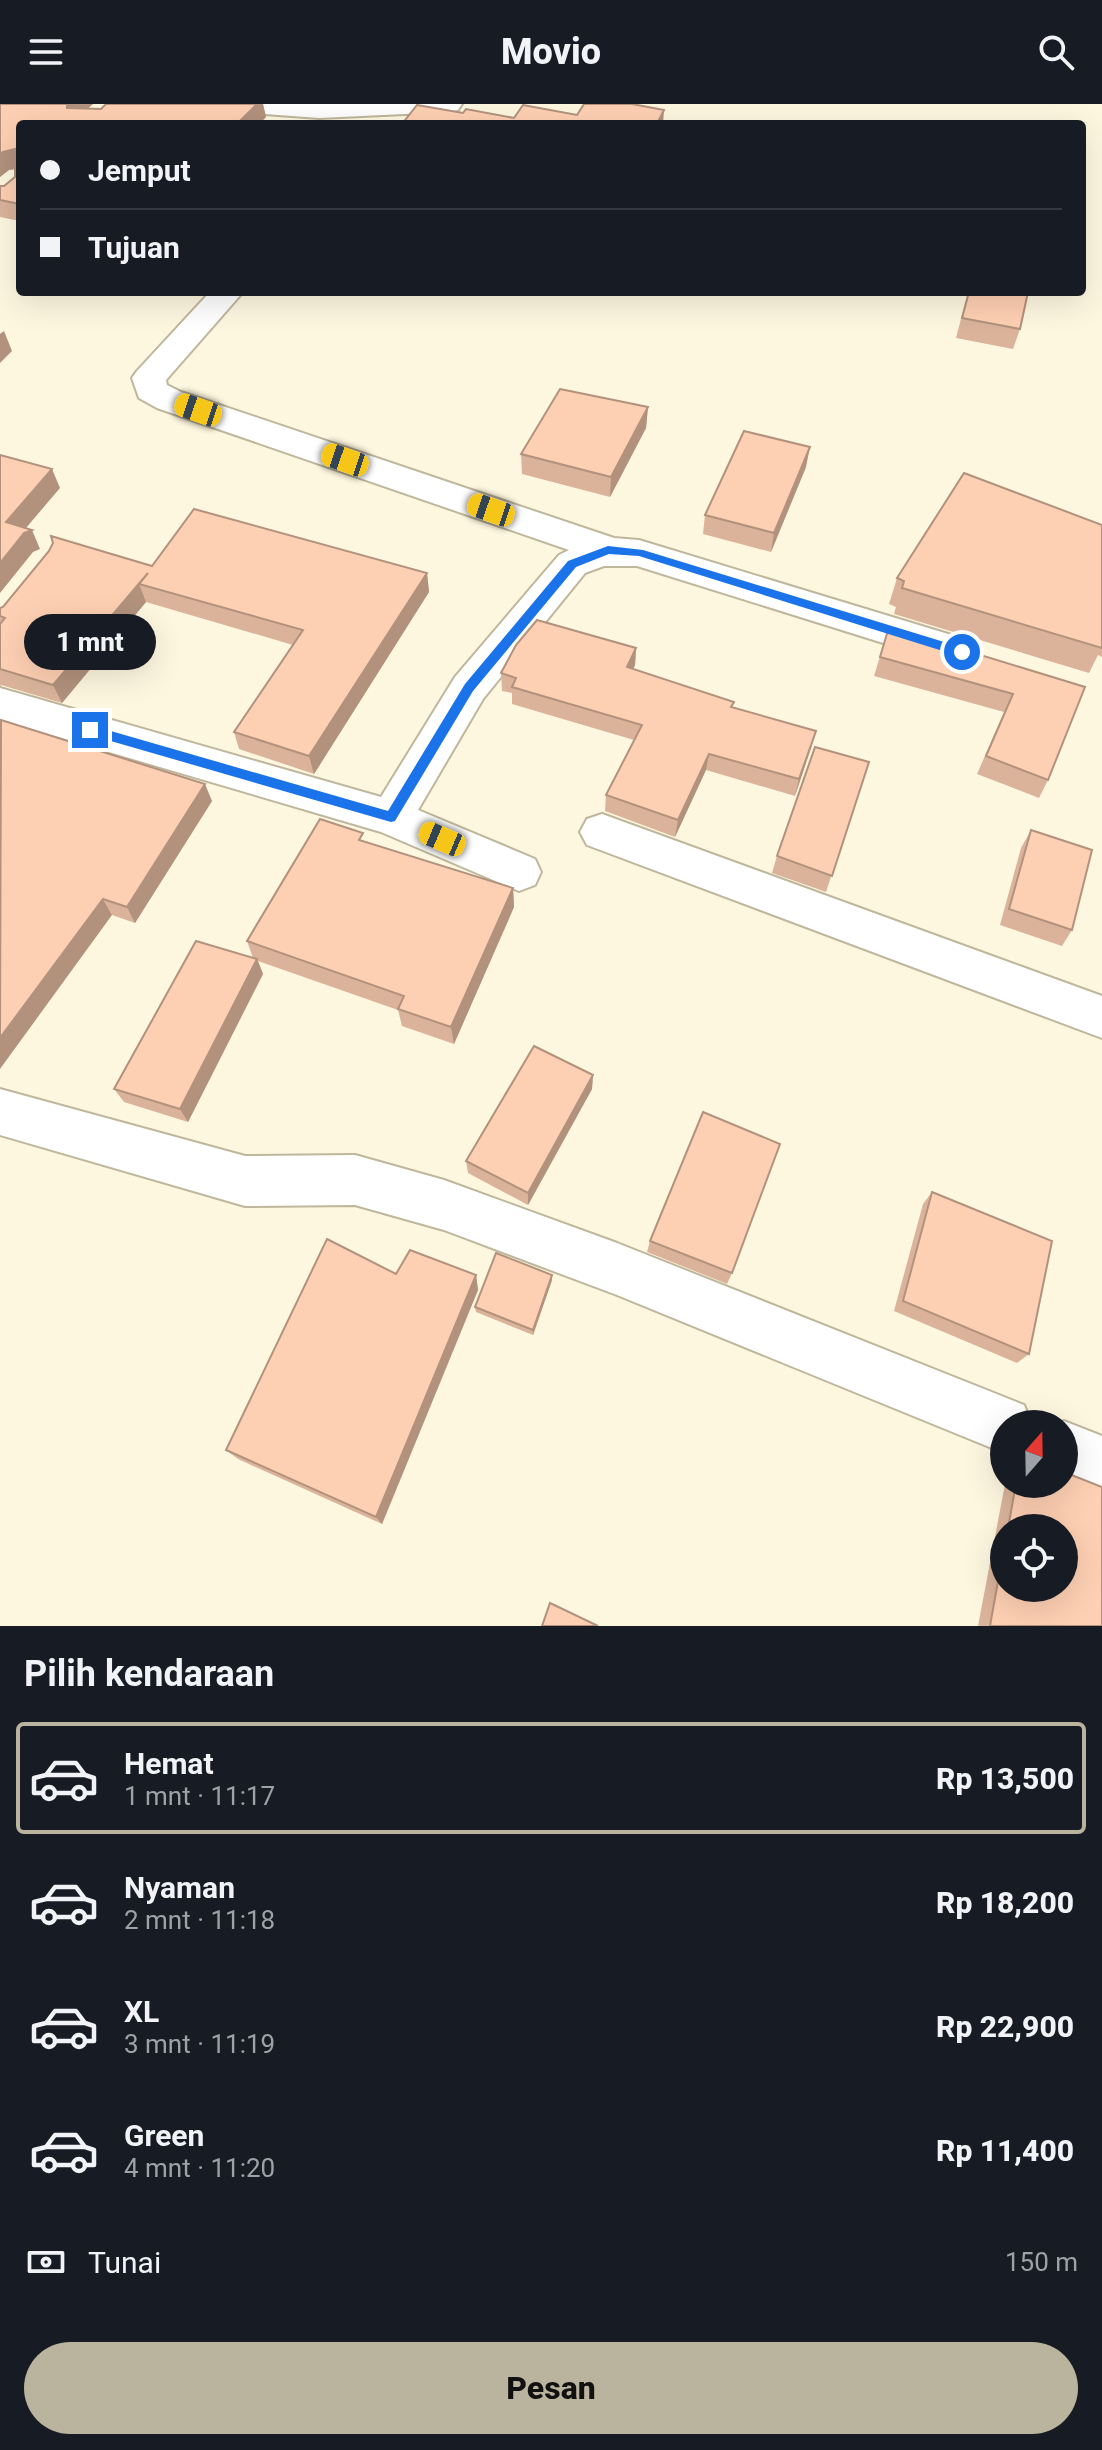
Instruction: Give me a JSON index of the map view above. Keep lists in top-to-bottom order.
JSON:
{
  "north": "top",
  "page": {
    "header": "Movio",
    "banner": ["Jemput", "Tujuan"],
    "bubble": "1 mnt",
    "heading": "Pilih kendaraan",
    "list": [
      {
        "name": "Hemat",
        "note": "1 mnt · 11:17",
        "value": "Rp 13,500"
      },
      {
        "name": "Nyaman",
        "note": "2 mnt · 11:18",
        "value": "Rp 18,200"
      },
      {
        "name": "XL",
        "note": "3 mnt · 11:19",
        "value": "Rp 22,900"
      },
      {
        "name": "Green",
        "note": "4 mnt · 11:20",
        "value": "Rp 11,400"
      }
    ],
    "pay": ["Tunai", "150 m"],
    "buttons": "Pesan"
  }
}
